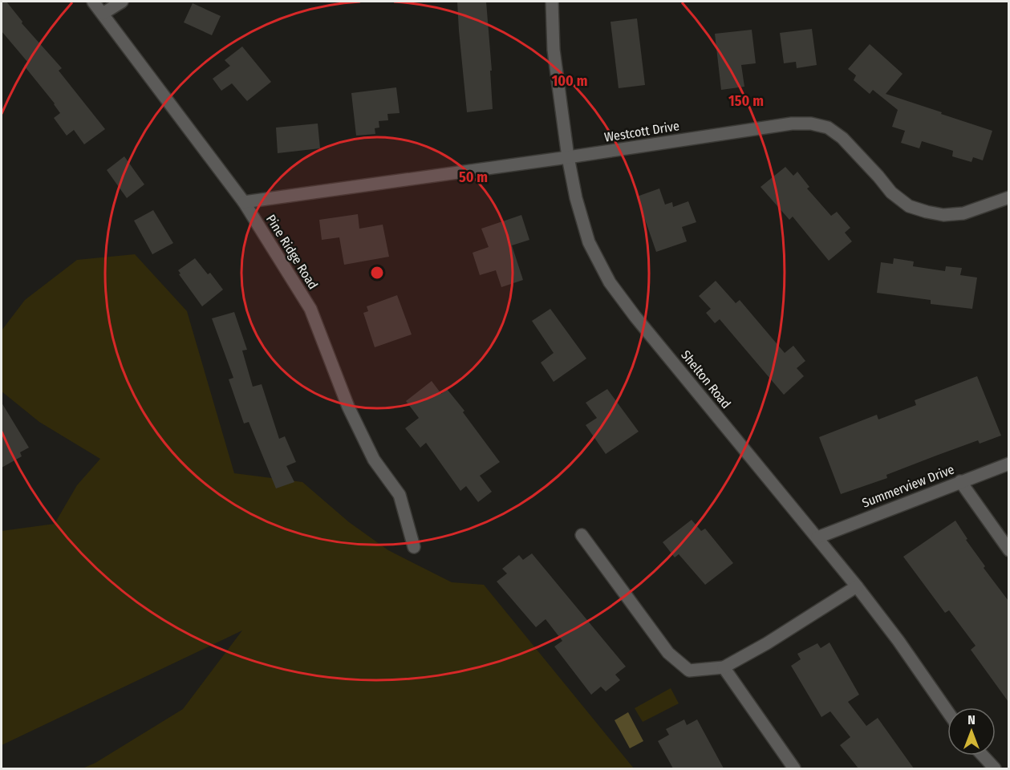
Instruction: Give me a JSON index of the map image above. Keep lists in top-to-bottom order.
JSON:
{
  "streets": {
    "street": [
      "Westcott Drive",
      "Pine Ridge Road",
      "Shelton Road",
      "Summerview Drive"
    ]
  },
  "crossings": [
    ["Westcott Drive", "Pine Ridge Road"],
    ["Westcott Drive", "Shelton Road"],
    ["Shelton Road", "Summerview Drive"]
  ],
  "north": "top",
  "rings": ["100 m", "150 m", "50 m"]
}
